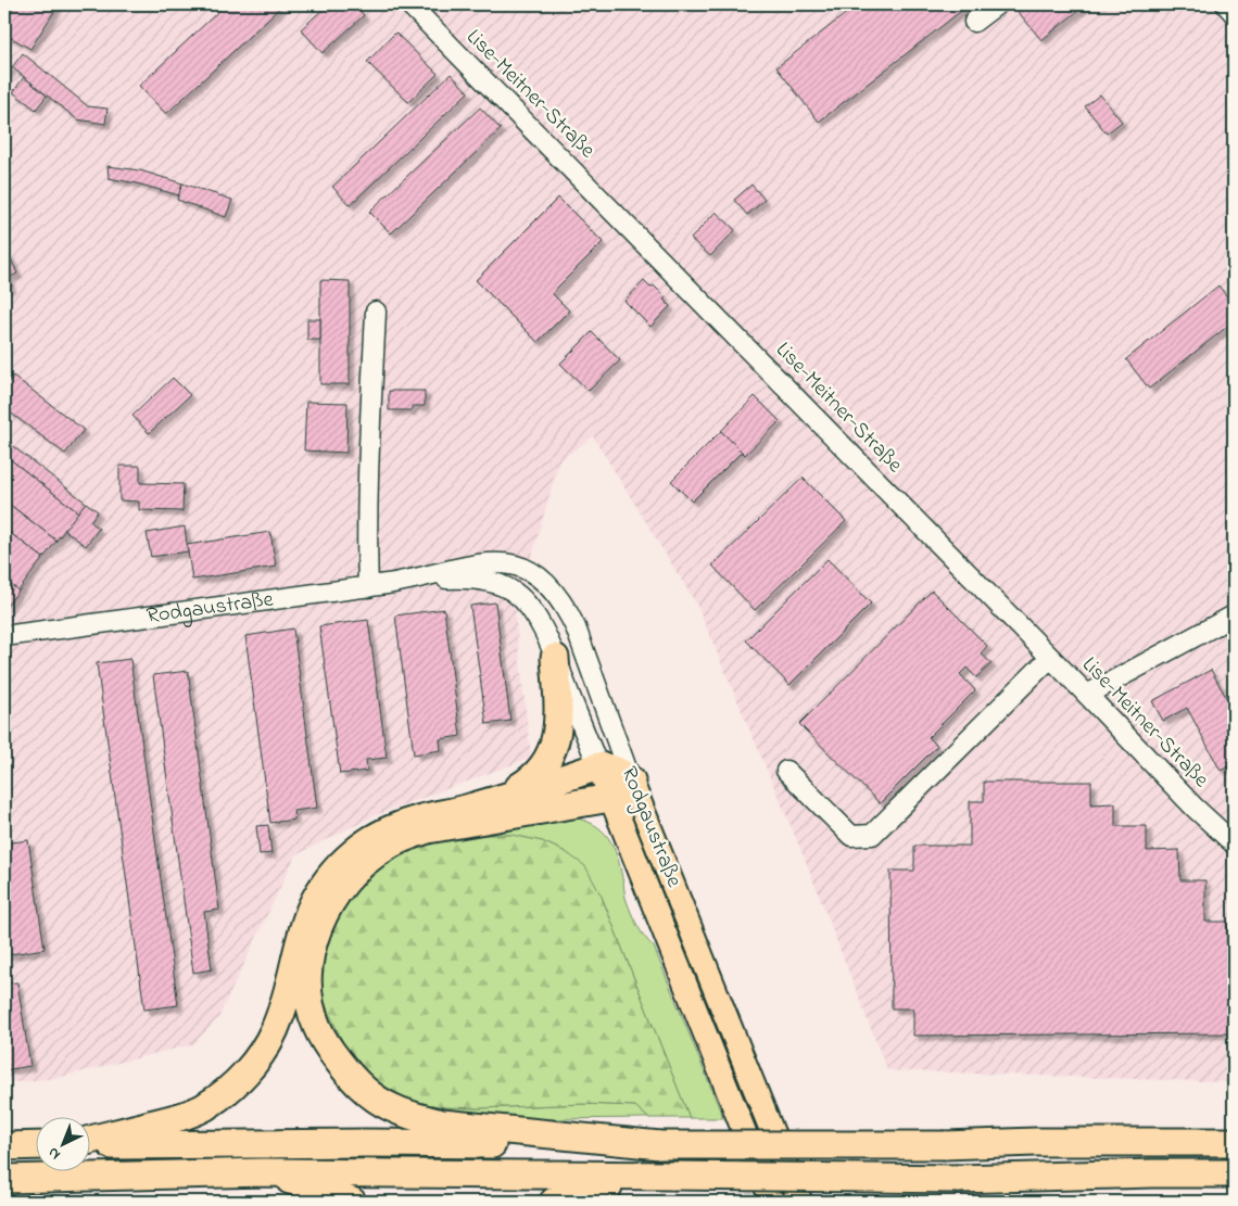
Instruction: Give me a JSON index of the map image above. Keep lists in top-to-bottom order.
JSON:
{
  "streets": {
    "main road": ["Rodgaustraße"],
    "street": ["Lise-Meitner-Straße"]
  },
  "north": "bottom left"
}
